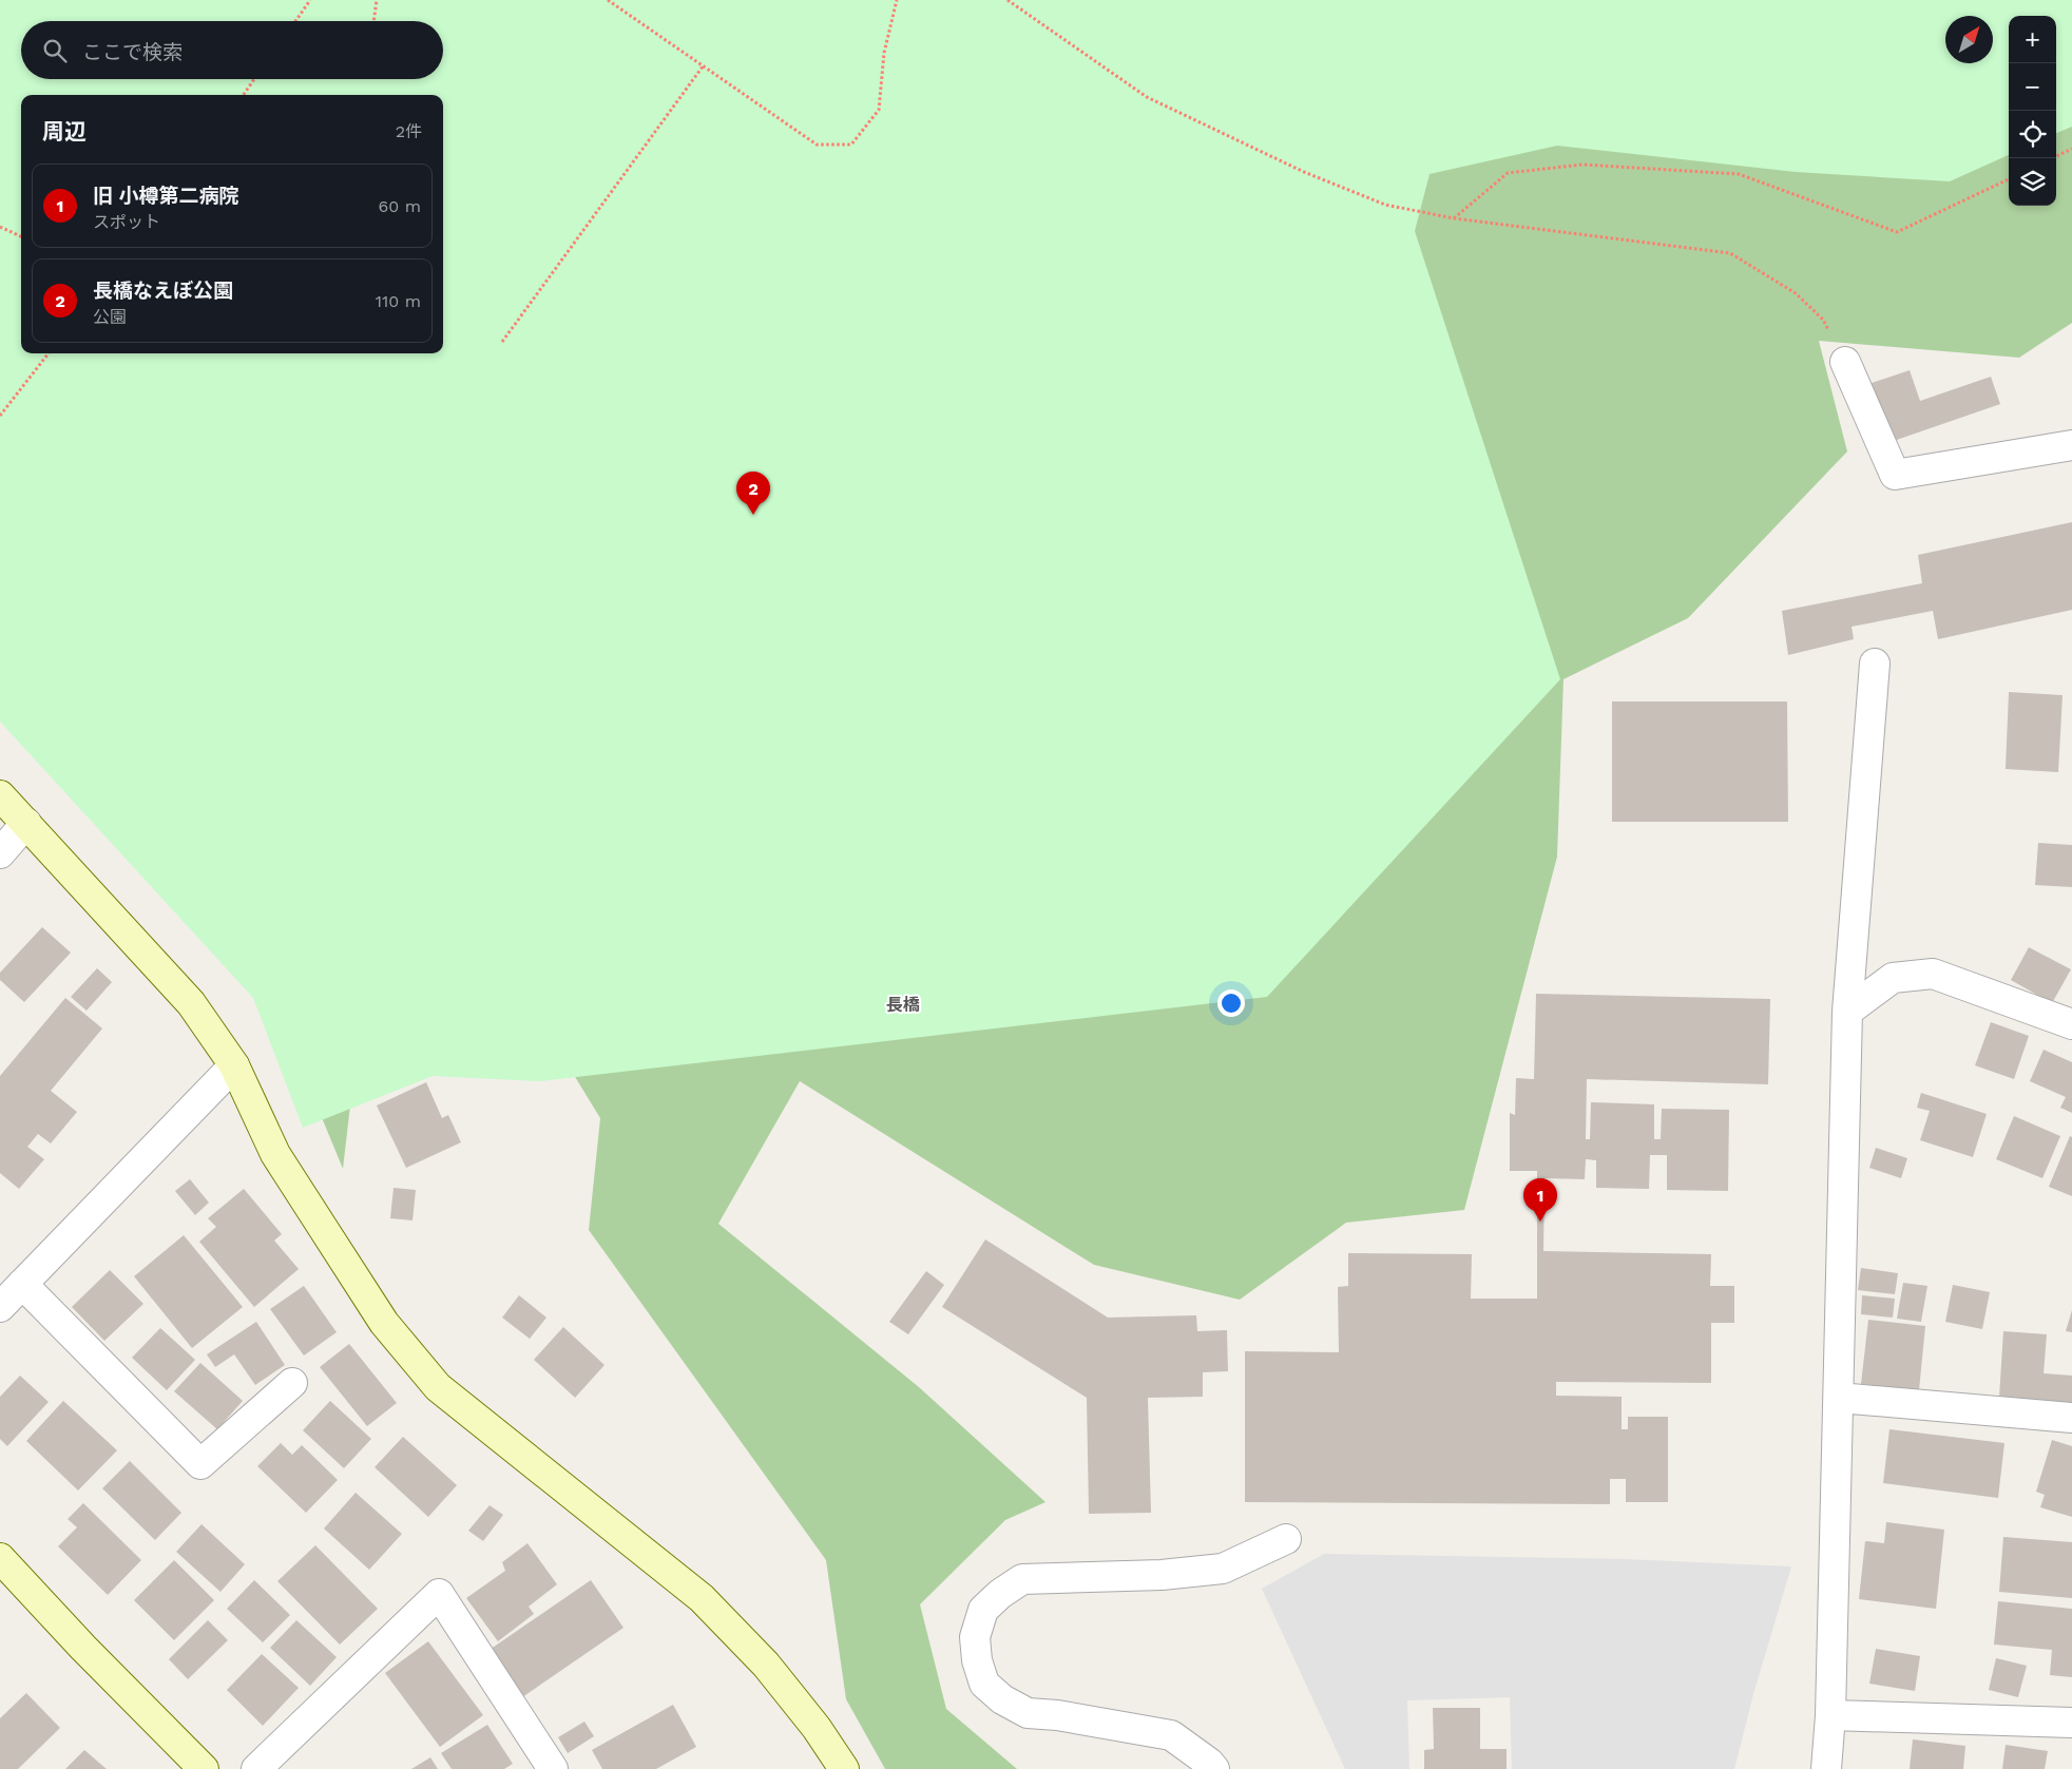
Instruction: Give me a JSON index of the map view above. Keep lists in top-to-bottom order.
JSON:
{
  "districts": ["長橋"],
  "north": "top right",
  "page": {
    "map_buttons": ["+", "−"],
    "search": "ここで検索",
    "heading": ["周辺", "2件"],
    "list": [
      {
        "mark": "1",
        "name": "旧 小樽第二病院",
        "note": "スポット",
        "value": "60 m"
      },
      {
        "mark": "2",
        "name": "長橋なえぼ公園",
        "note": "公園",
        "value": "110 m"
      }
    ],
    "pins": ["2", "1"]
  }
}
